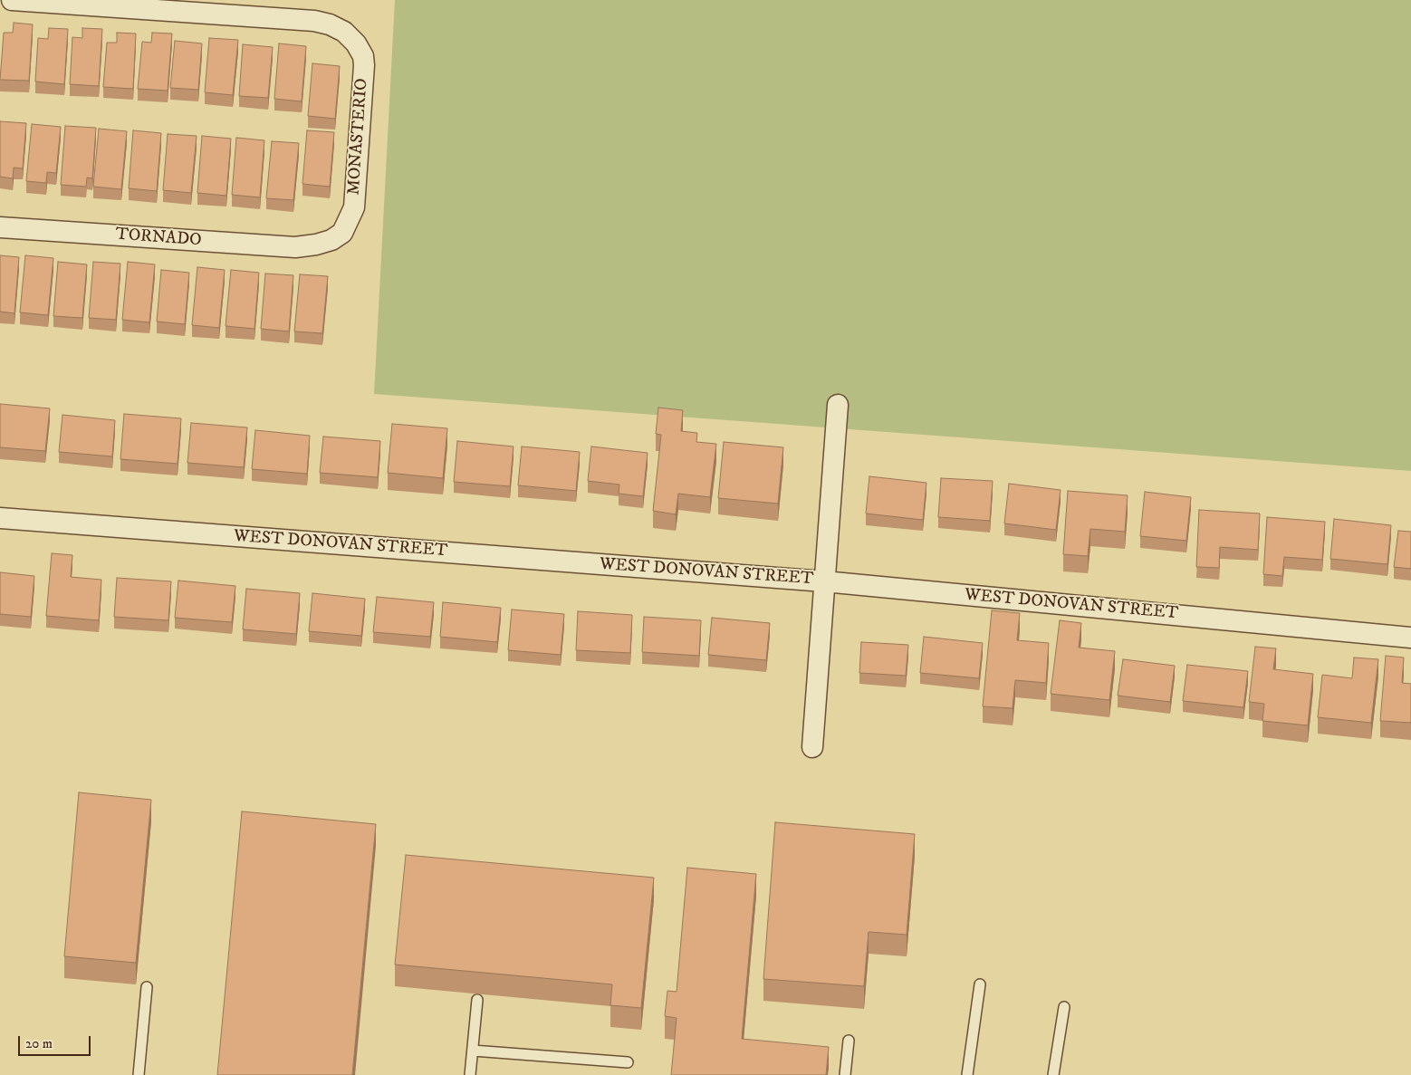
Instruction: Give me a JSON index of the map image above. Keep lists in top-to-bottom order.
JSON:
{
  "streets": {
    "street": ["MONASTERIO", "TORNADO", "WEST DONOVAN STREET"]
  },
  "crossings": [
    ["MONASTERIO", "TORNADO"]
  ],
  "scale_bar": "20 m"
}
